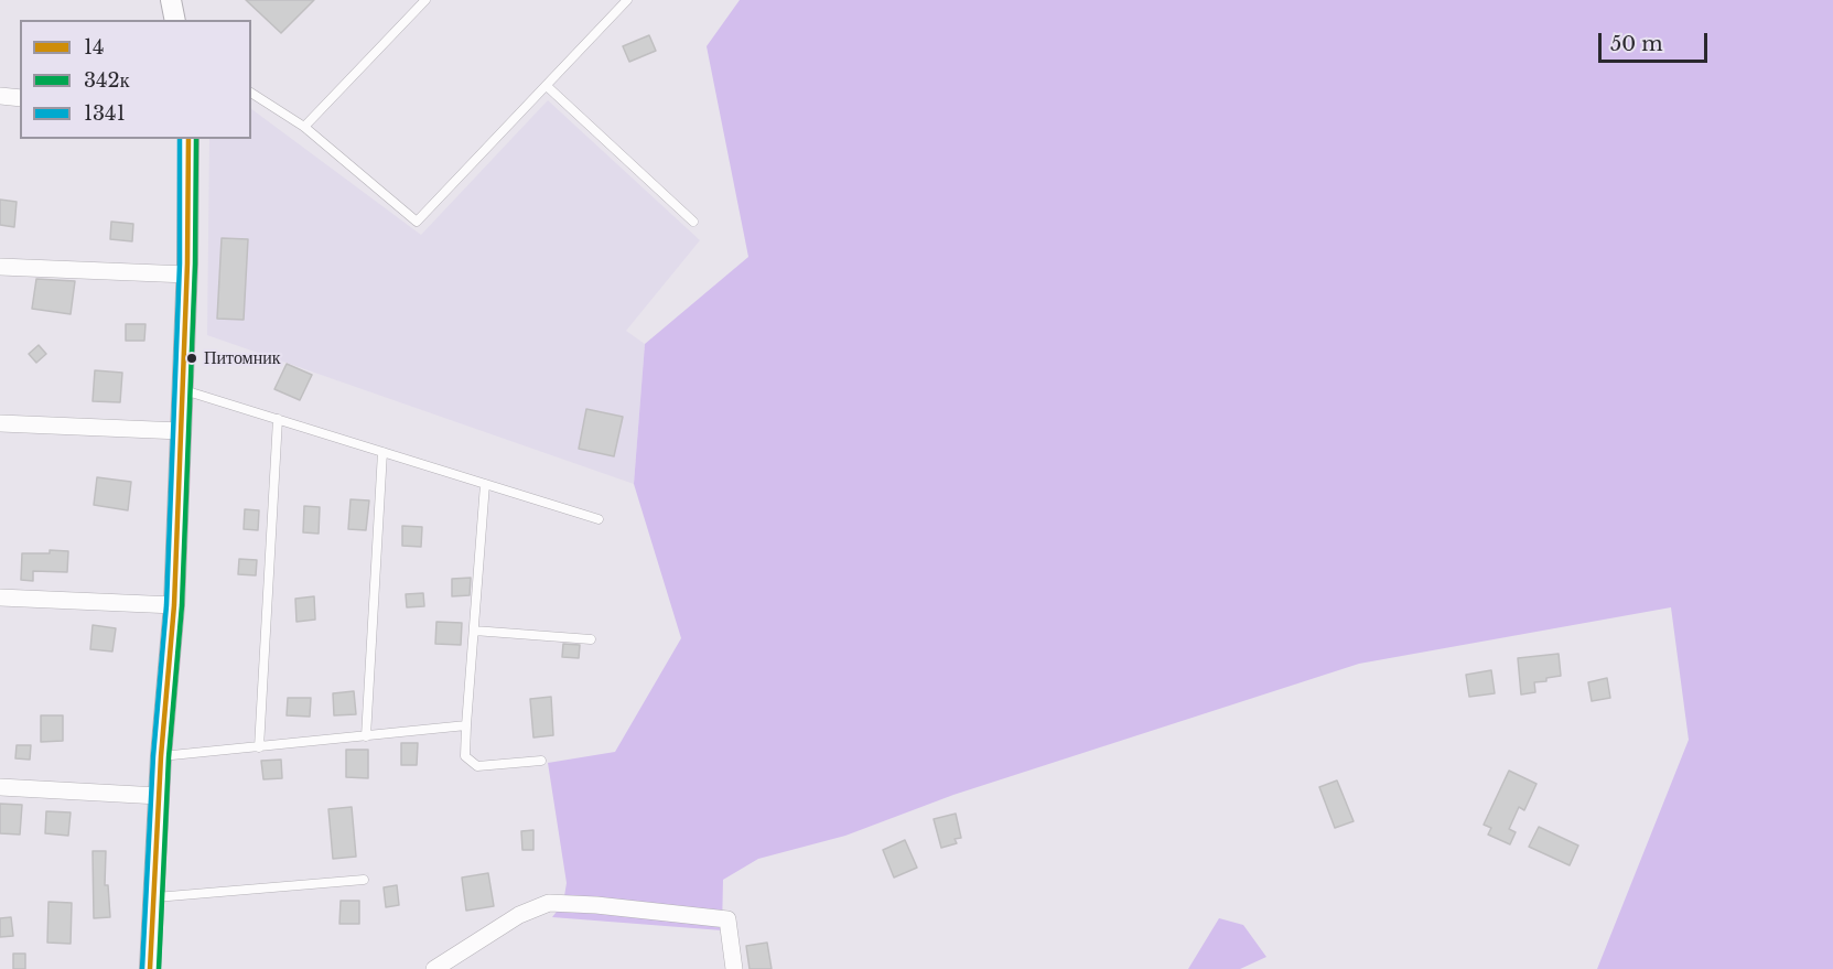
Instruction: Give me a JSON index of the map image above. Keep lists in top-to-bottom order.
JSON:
{
  "places": ["Питомник"],
  "lines": ["transit line 14", "transit line 342к", "transit line 1341"],
  "legend": ["14", "342к", "1341"],
  "scale_bar": "50 m"
}
